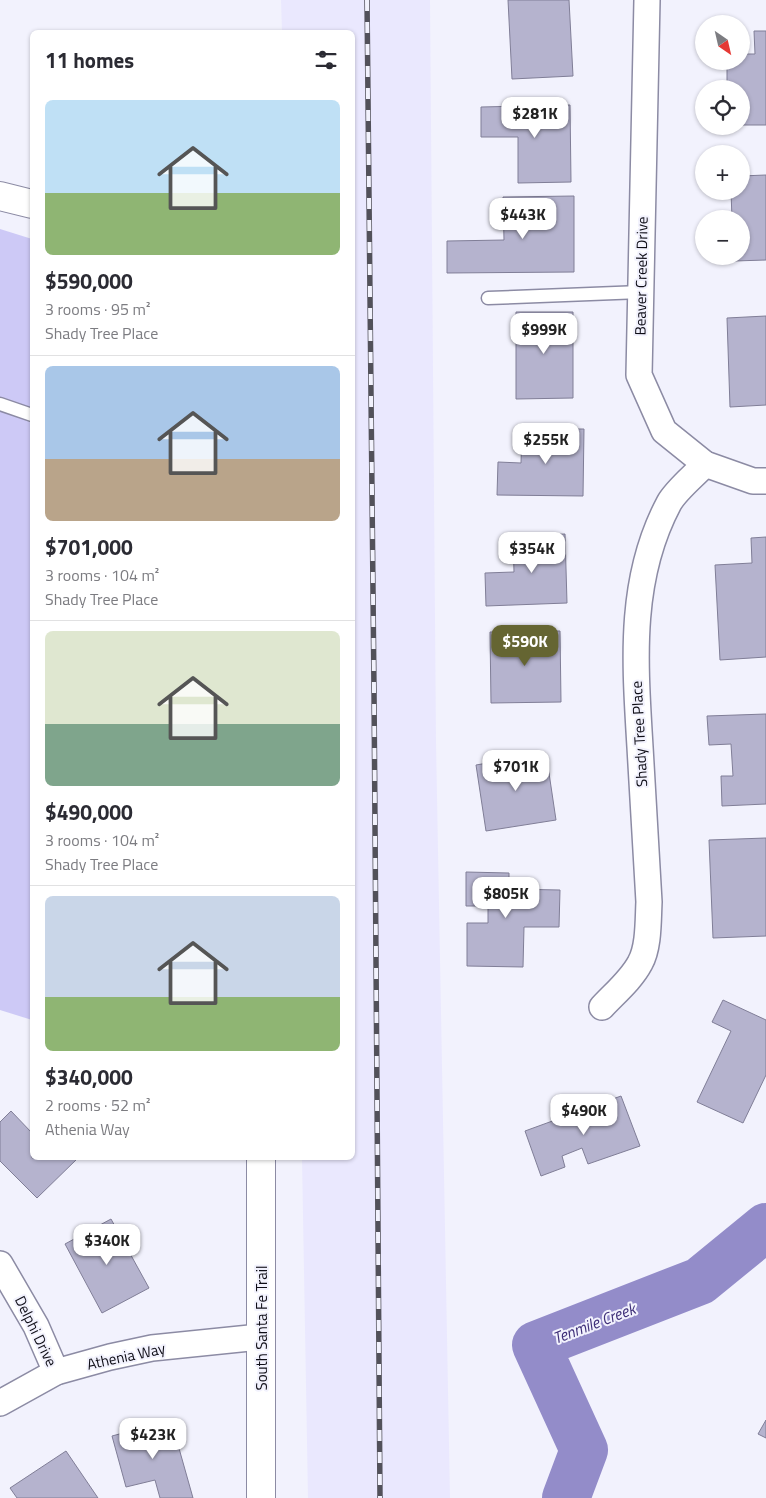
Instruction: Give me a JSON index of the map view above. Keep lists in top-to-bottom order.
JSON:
{
  "streets": {
    "street": [
      "Beaver Creek Drive",
      "Shady Tree Place",
      "South Santa Fe Trail",
      "Delphi Drive",
      "Athenia Way"
    ]
  },
  "crossings": [
    ["Beaver Creek Drive", "Shady Tree Place"],
    ["South Santa Fe Trail", "Athenia Way"],
    ["Delphi Drive", "Athenia Way"]
  ],
  "water": ["Tenmile Creek"],
  "north": "bottom right",
  "page": {
    "map_buttons": ["+", "−"],
    "heading": "11 homes",
    "list": [
      {
        "name": "$590,000",
        "note": "3 rooms · 95 m² · Shady Tree Place"
      },
      {
        "name": "$701,000",
        "note": "3 rooms · 104 m² · Shady Tree Place"
      },
      {
        "name": "$490,000",
        "note": "3 rooms · 104 m² · Shady Tree Place"
      },
      {
        "name": "$340,000",
        "note": "2 rooms · 52 m² · Athenia Way"
      }
    ],
    "price": [
      "$281K",
      "$443K",
      "$999K",
      "$255K",
      "$354K",
      "$590K",
      "$701K",
      "$805K",
      "$490K",
      "$340K",
      "$423K"
    ]
  }
}
